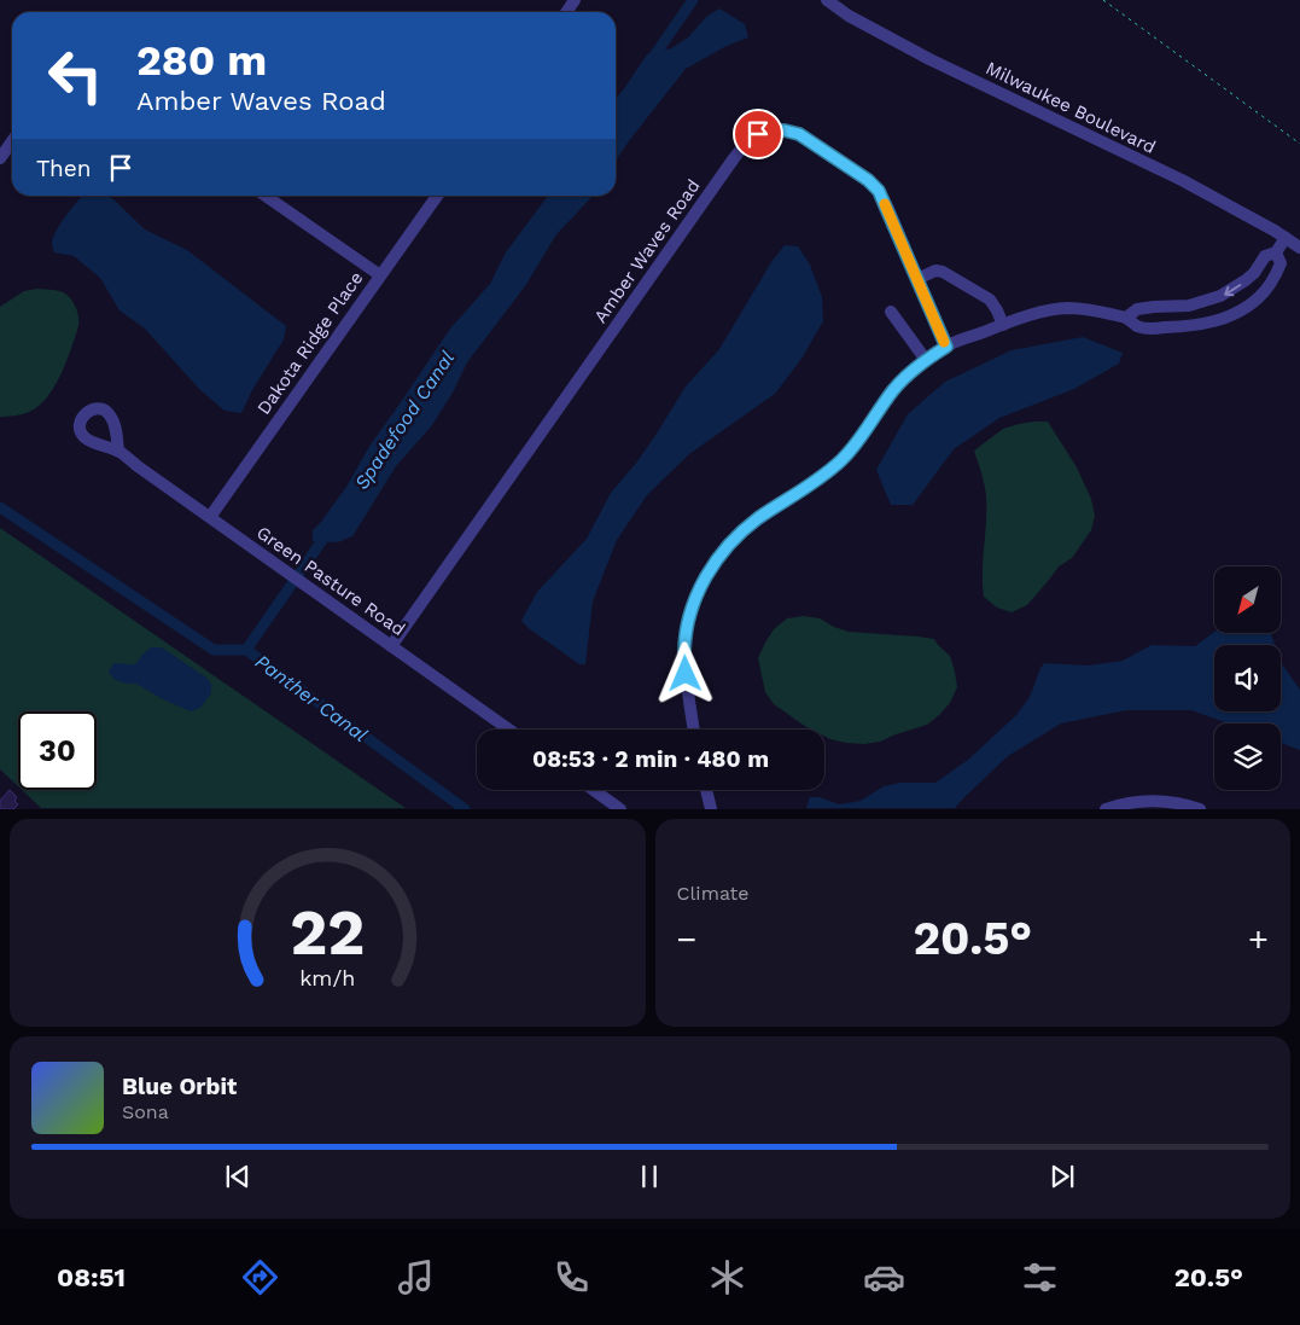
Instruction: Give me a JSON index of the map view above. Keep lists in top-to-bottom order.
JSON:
{
  "streets": {
    "street": [
      "Milwaukee Boulevard",
      "Amber Waves Road",
      "Dakota Ridge Place",
      "Green Pasture Road"
    ]
  },
  "crossings": [
    ["Amber Waves Road", "Green Pasture Road"],
    ["Dakota Ridge Place", "Green Pasture Road"]
  ],
  "water": ["Spadefood Canal", "Panther Canal"],
  "north": "bottom left",
  "page": {
    "turn": ["280 m", "Amber Waves Road"],
    "then": "Then",
    "limit": "30",
    "trip": "08:53 · 2 min · 480 m",
    "tile": "Climate",
    "heat": ["−", "20.5°", "+"],
    "song": ["Blue Orbit", "Sona"],
    "tabs": ["08:51", "20.5°"],
    "gauge": ["22", "km/h"]
  }
}
